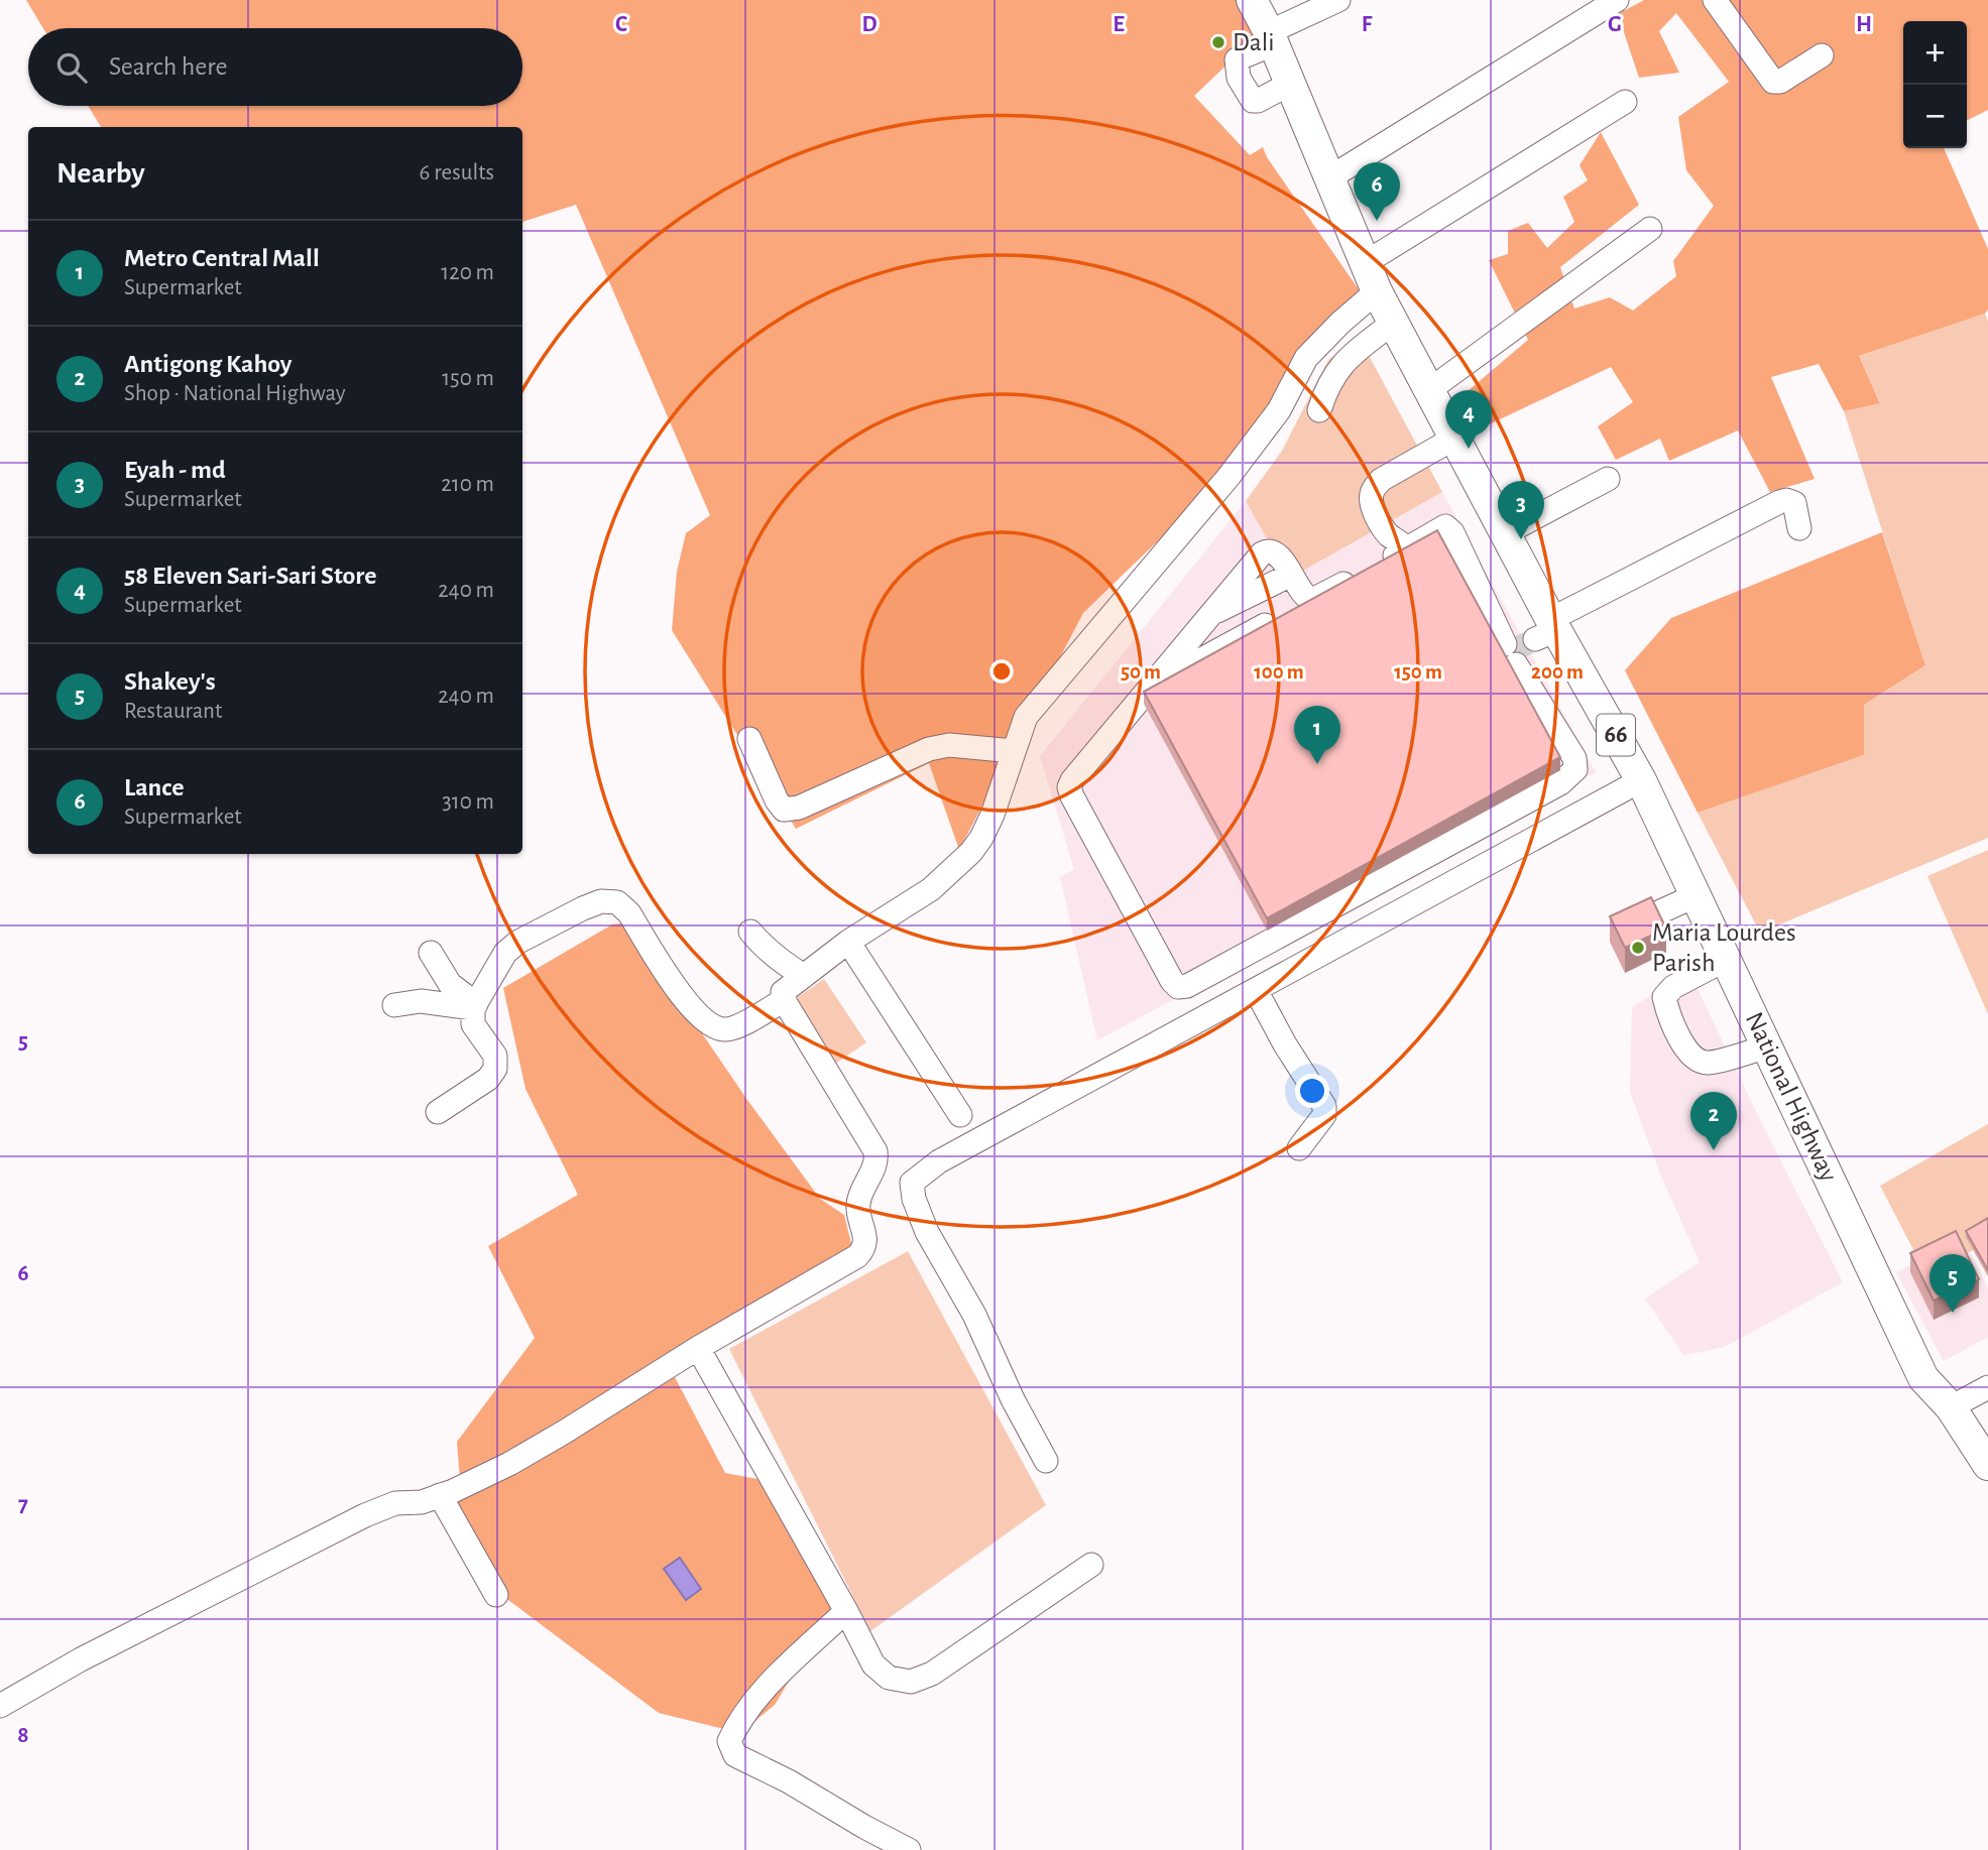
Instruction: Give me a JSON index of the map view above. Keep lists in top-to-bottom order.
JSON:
{
  "streets": {
    "main road": ["66", "National Highway"]
  },
  "places": ["Dali", "Maria Lourdes Parish"],
  "page": {
    "map_buttons": ["+", "−"],
    "search": "Search here",
    "heading": ["Nearby", "6 results"],
    "pins": [
      "6",
      "4",
      "3",
      "1",
      "2",
      "5"
    ],
    "list": [
      {
        "mark": "1",
        "name": "Metro Central Mall",
        "note": "Supermarket",
        "value": "120 m"
      },
      {
        "mark": "2",
        "name": "Antigong Kahoy",
        "note": "Shop · National Highway",
        "value": "150 m"
      },
      {
        "mark": "3",
        "name": "Eyah - md",
        "note": "Supermarket",
        "value": "210 m"
      },
      {
        "mark": "4",
        "name": "58 Eleven Sari-Sari Store",
        "note": "Supermarket",
        "value": "240 m"
      },
      {
        "mark": "5",
        "name": "Shakey's",
        "note": "Restaurant",
        "value": "240 m"
      },
      {
        "mark": "6",
        "name": "Lance",
        "note": "Supermarket",
        "value": "310 m"
      }
    ]
  },
  "grid": {
    "columns": [
      "C",
      "D",
      "E",
      "F",
      "G",
      "H"
    ],
    "rows": [
      "5",
      "6",
      "7",
      "8"
    ]
  },
  "rings": [
    "50 m",
    "100 m",
    "150 m",
    "200 m"
  ]
}
